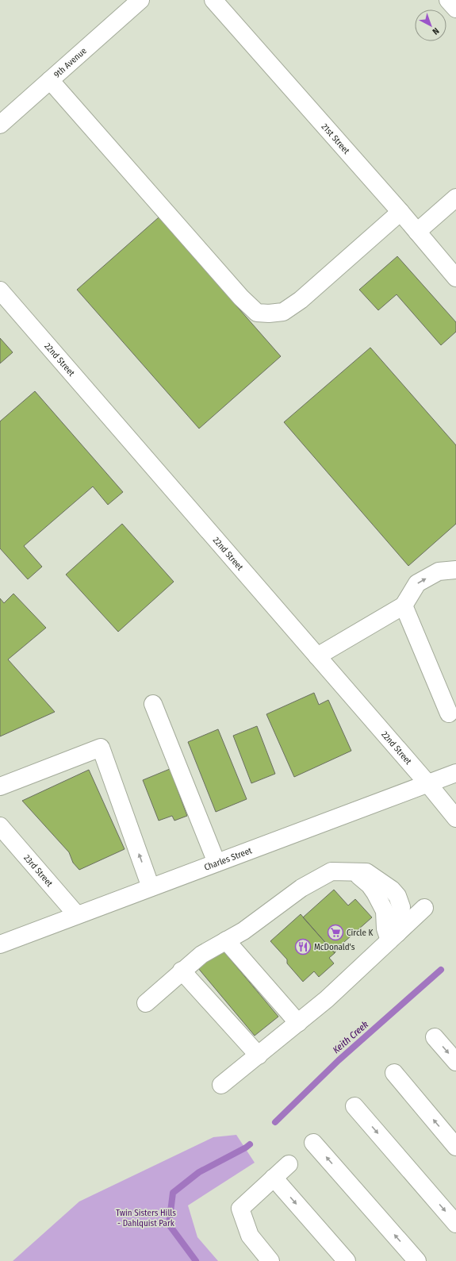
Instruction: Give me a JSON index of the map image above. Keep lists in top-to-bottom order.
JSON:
{
  "streets": {
    "street": [
      "9th Avenue",
      "21st Street",
      "22nd Street",
      "Charles Street",
      "23rd Street"
    ]
  },
  "crossings": [
    ["22nd Street", "Charles Street"],
    ["Charles Street", "23rd Street"]
  ],
  "water": ["Keith Creek"],
  "parks": ["Twin Sisters Hills - Dahlquist Park"],
  "places": {
    "supermarket": ["Circle K"],
    "restaurant": ["McDonald's"]
  },
  "north": "bottom right"
}
